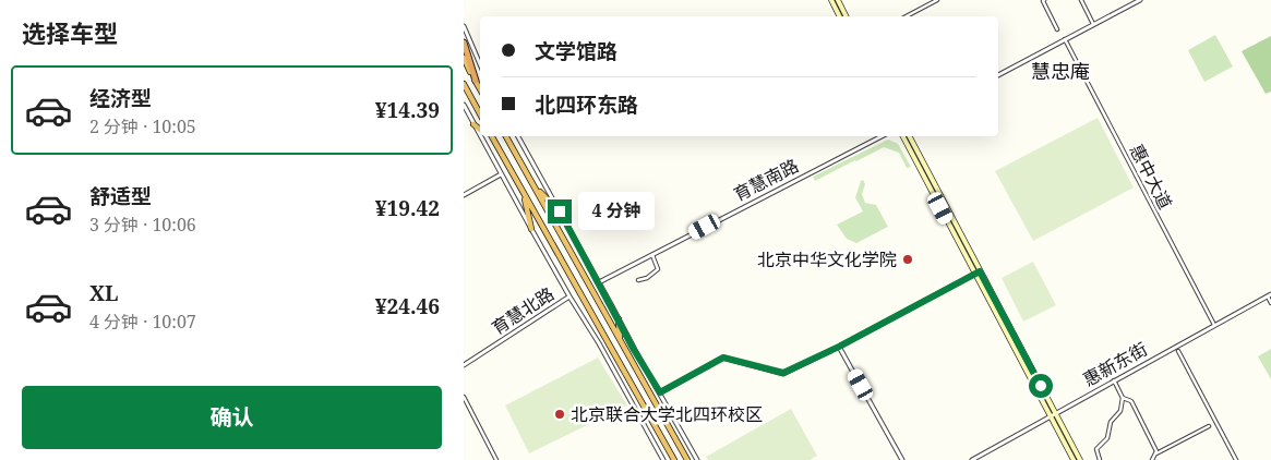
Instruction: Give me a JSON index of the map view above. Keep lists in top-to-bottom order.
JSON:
{
  "streets": {
    "street": [
      "惠中大道",
      "育慧南路",
      "育慧北路",
      "惠新东街"
    ]
  },
  "crossings": [
    ["惠中大道", "惠新东街"]
  ],
  "districts": ["慧忠庵"],
  "places": ["北京中华文化学院", "北京联合大学北四环校区"],
  "page": {
    "heading": "选择车型",
    "banner": ["文学馆路", "北四环东路"],
    "list": [
      {
        "name": "经济型",
        "note": "2 分钟 · 10:05",
        "value": "¥14.39"
      },
      {
        "name": "舒适型",
        "note": "3 分钟 · 10:06",
        "value": "¥19.42"
      },
      {
        "name": "XL",
        "note": "4 分钟 · 10:07",
        "value": "¥24.46"
      }
    ],
    "bubble": "4 分钟",
    "buttons": "确认"
  }
}
